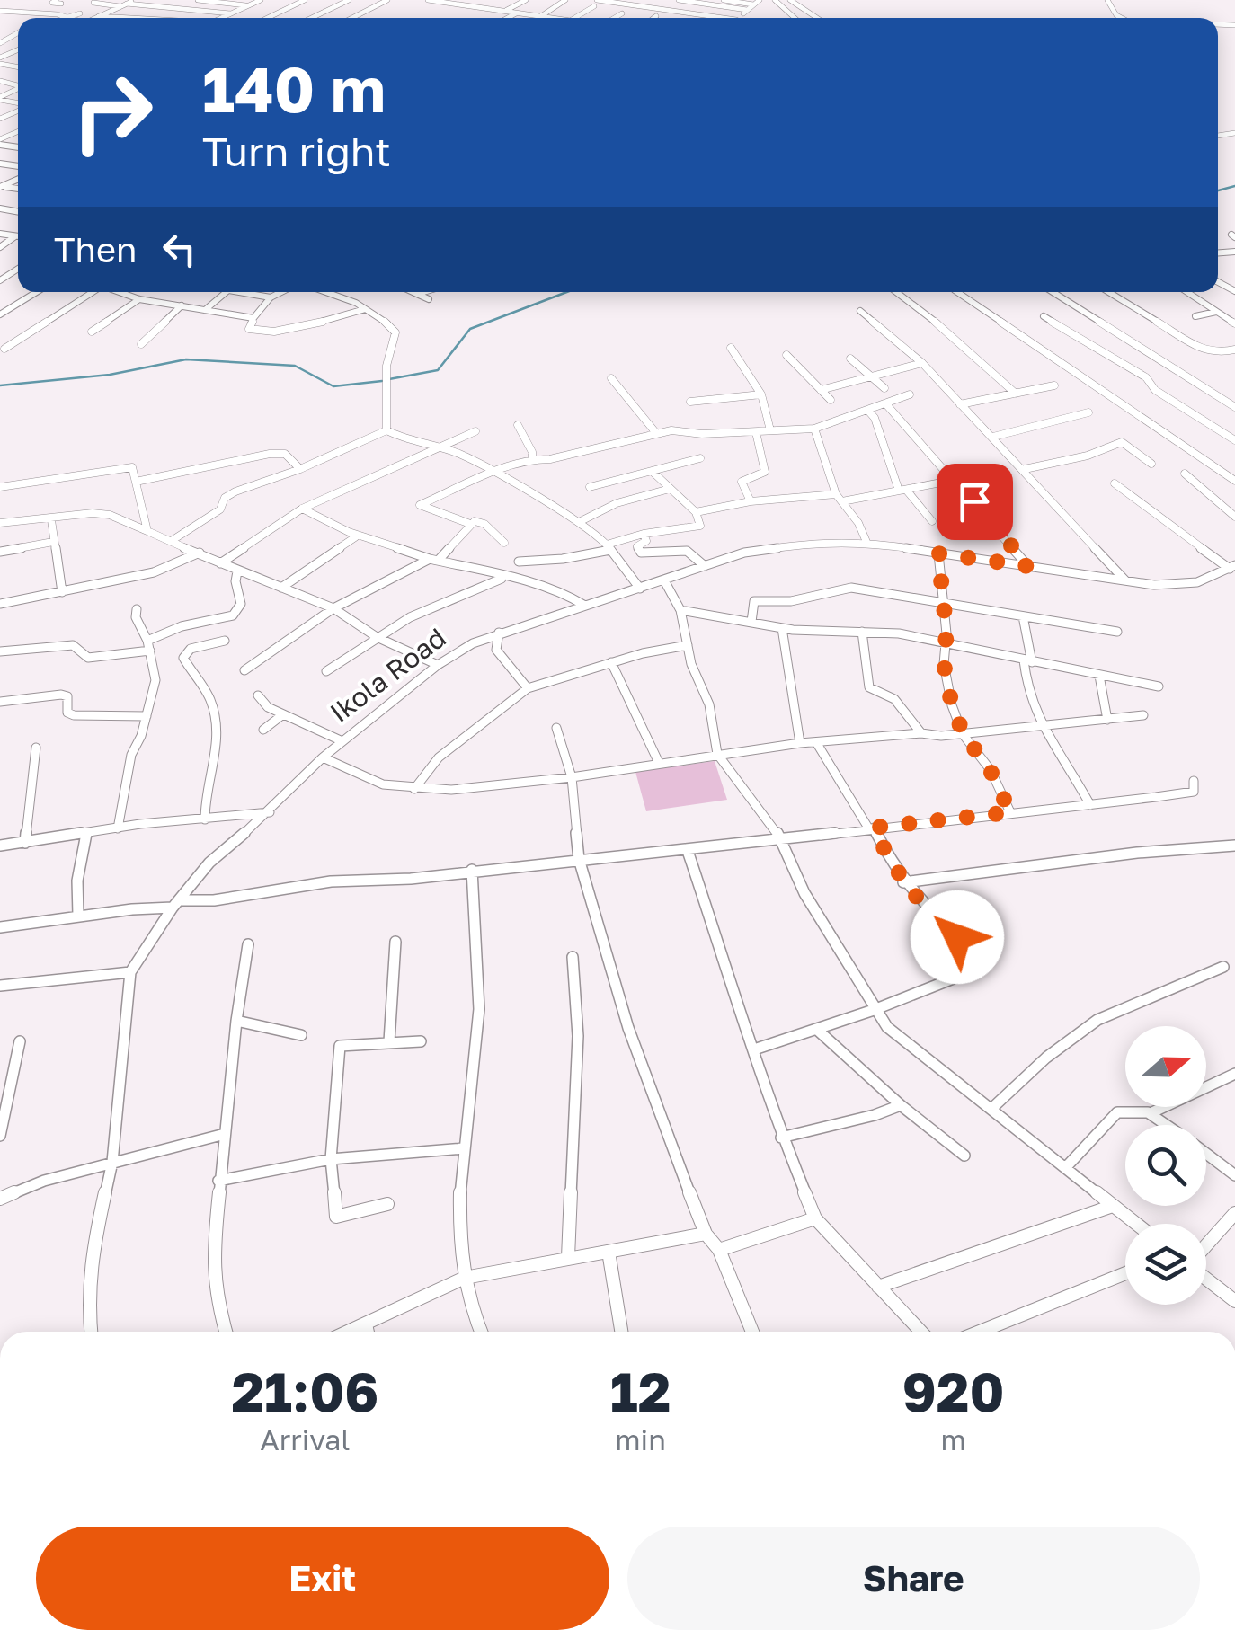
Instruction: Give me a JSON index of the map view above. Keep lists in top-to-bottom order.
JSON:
{
  "streets": {
    "street": ["Ikola Road"]
  },
  "north": "right",
  "page": {
    "turn": ["140 m", "Turn right"],
    "then": "Then",
    "eta": [
      "21:06",
      "Arrival",
      "12",
      "min",
      "920",
      "m"
    ],
    "buttons": ["Exit", "Share"]
  }
}
